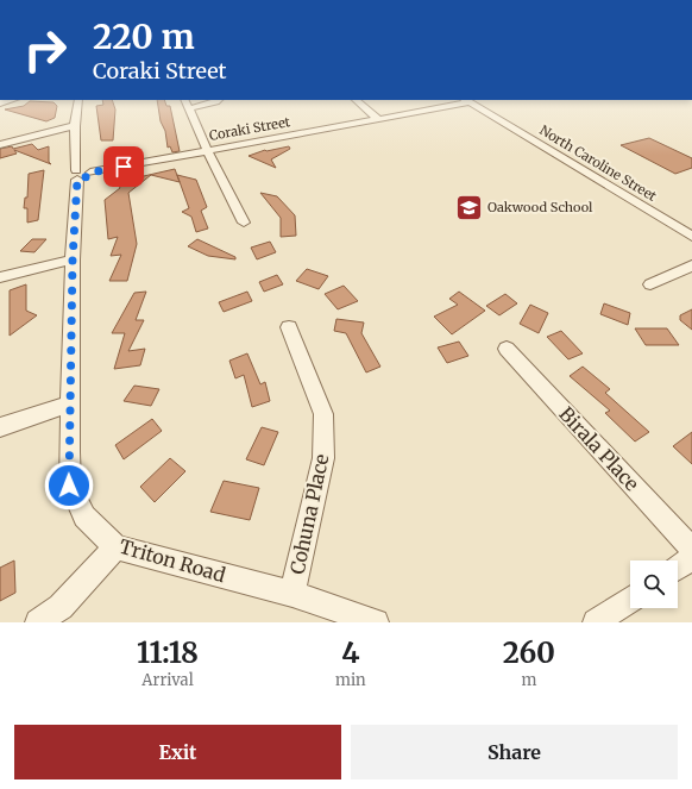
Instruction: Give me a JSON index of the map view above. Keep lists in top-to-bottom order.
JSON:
{
  "streets": {
    "street": [
      "Coraki Street",
      "North Caroline Street",
      "Birala Place",
      "Cohuna Place",
      "Triton Road"
    ]
  },
  "crossings": [
    ["Coraki Street", "North Caroline Street"],
    ["Coraki Street", "Triton Road"],
    ["Cohuna Place", "Triton Road"]
  ],
  "places": {
    "school or university": ["Oakwood School"]
  },
  "page": {
    "turn": ["220 m", "Coraki Street"],
    "eta": [
      "11:18",
      "Arrival",
      "4",
      "min",
      "260",
      "m"
    ],
    "buttons": ["Exit", "Share"]
  }
}
